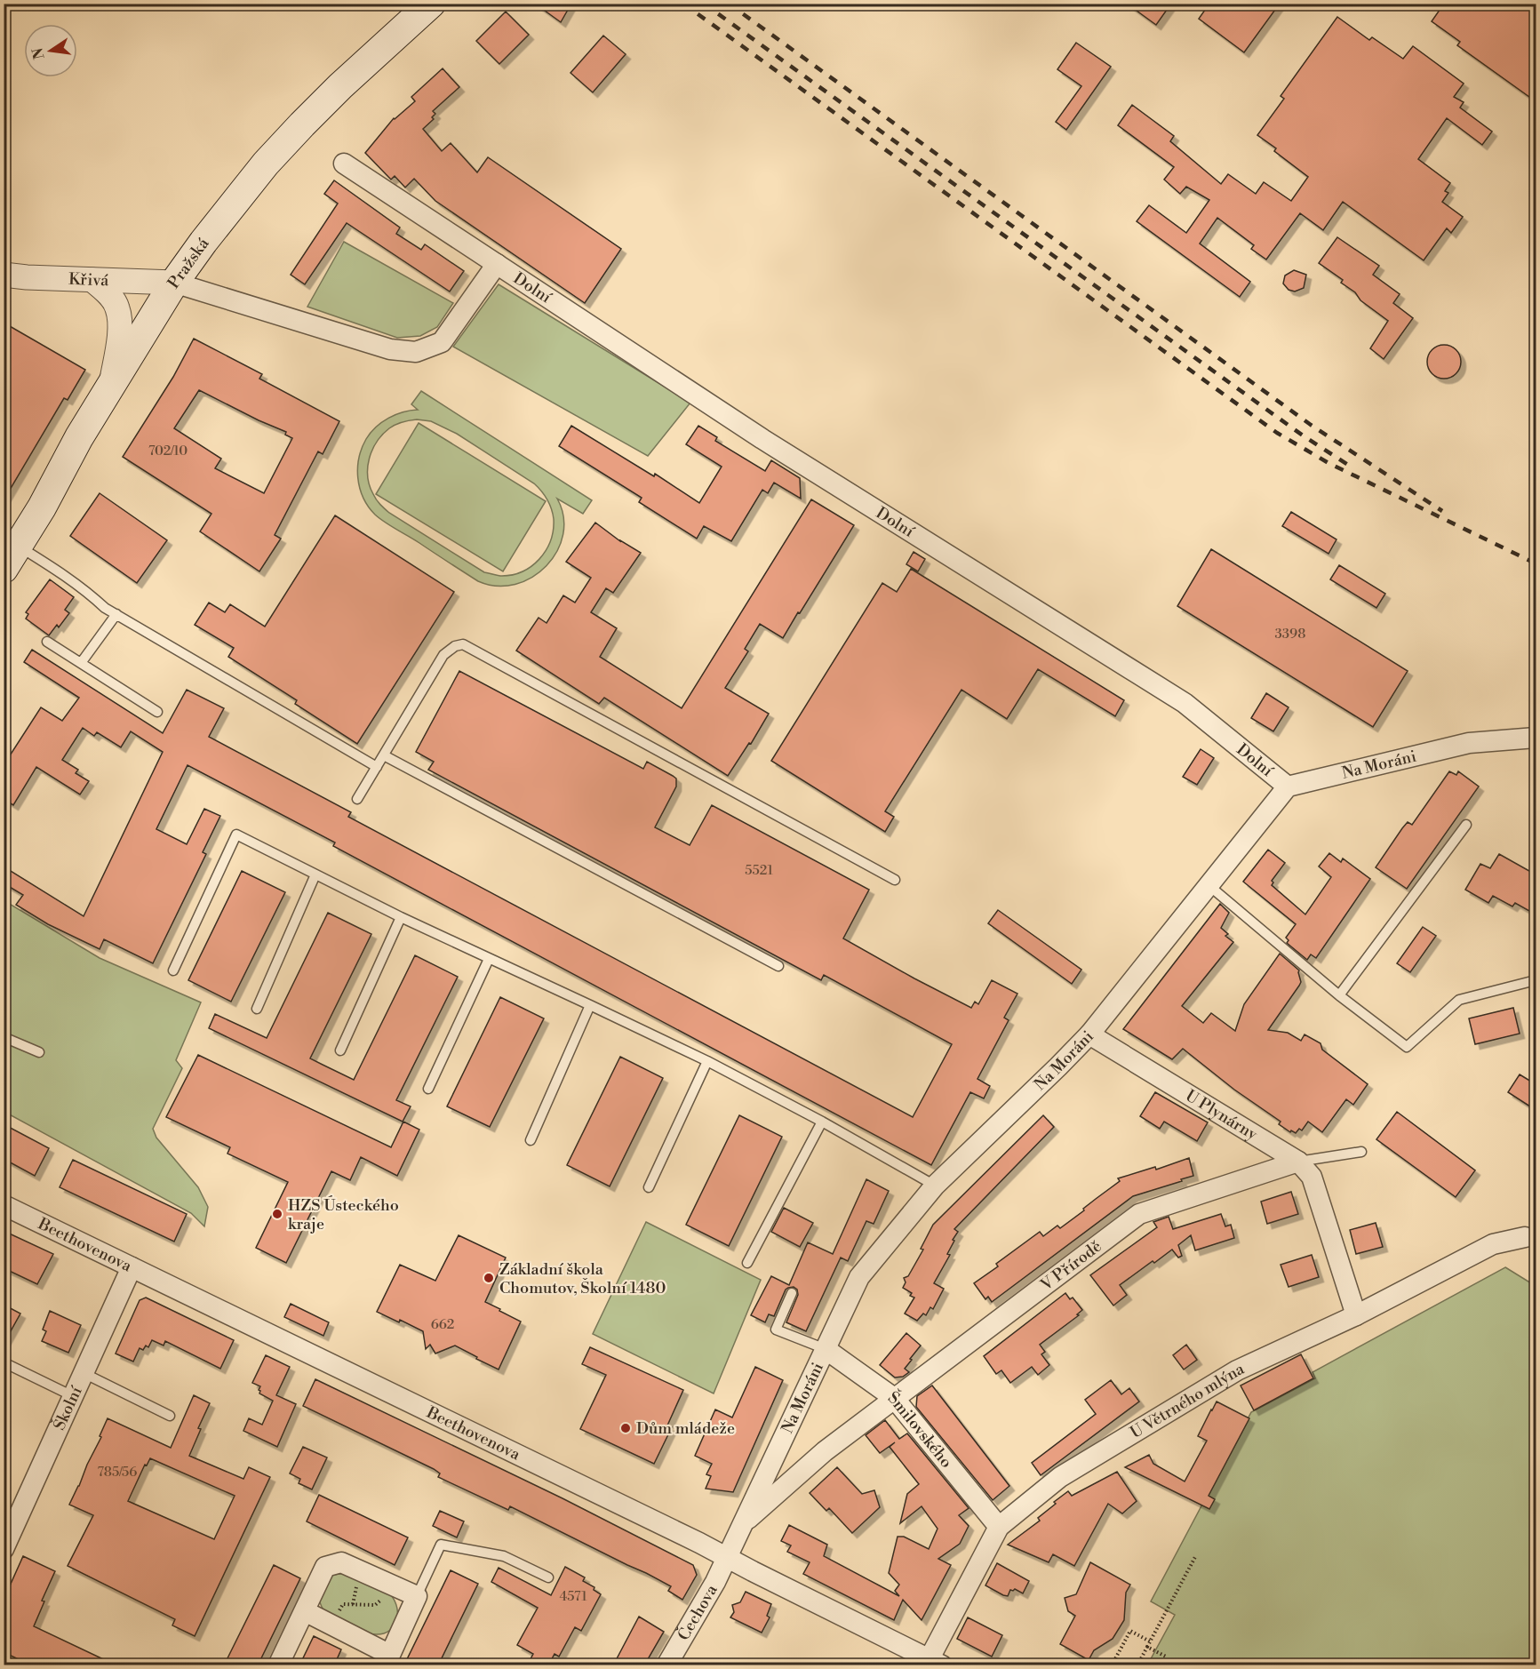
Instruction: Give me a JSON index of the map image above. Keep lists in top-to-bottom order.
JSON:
{
  "streets": {
    "main road": ["Pražská"],
    "street": [
      "Křivá",
      "Dolní",
      "Na Moráni",
      "U Plynárny",
      "Beethovenova",
      "V Přírodě",
      "U Větrného mlýna",
      "Školní",
      "Šmilovského",
      "Čechova"
    ]
  },
  "crossings": [
    ["Pražská", "Křivá"],
    ["Pražská", "Dolní"],
    ["Křivá", "Dolní"],
    ["Dolní", "Na Moráni"],
    ["Na Moráni", "U Plynárny"],
    ["Na Moráni", "Beethovenova"],
    ["Na Moráni", "V Přírodě"],
    ["Na Moráni", "Šmilovského"],
    ["Na Moráni", "Čechova"],
    ["U Plynárny", "V Přírodě"],
    ["Beethovenova", "U Větrného mlýna"],
    ["Beethovenova", "Školní"],
    ["Beethovenova", "Čechova"],
    ["V Přírodě", "Šmilovského"],
    ["U Větrného mlýna", "Šmilovského"]
  ],
  "places": ["HZS Ústeckého kraje", "Základní škola Chomutov, Školní 1480", "Dům mládeže"],
  "house_numbers": [
    "702/10",
    "3398",
    "5521",
    "662",
    "785/56",
    "4571"
  ],
  "north": "left"
}
